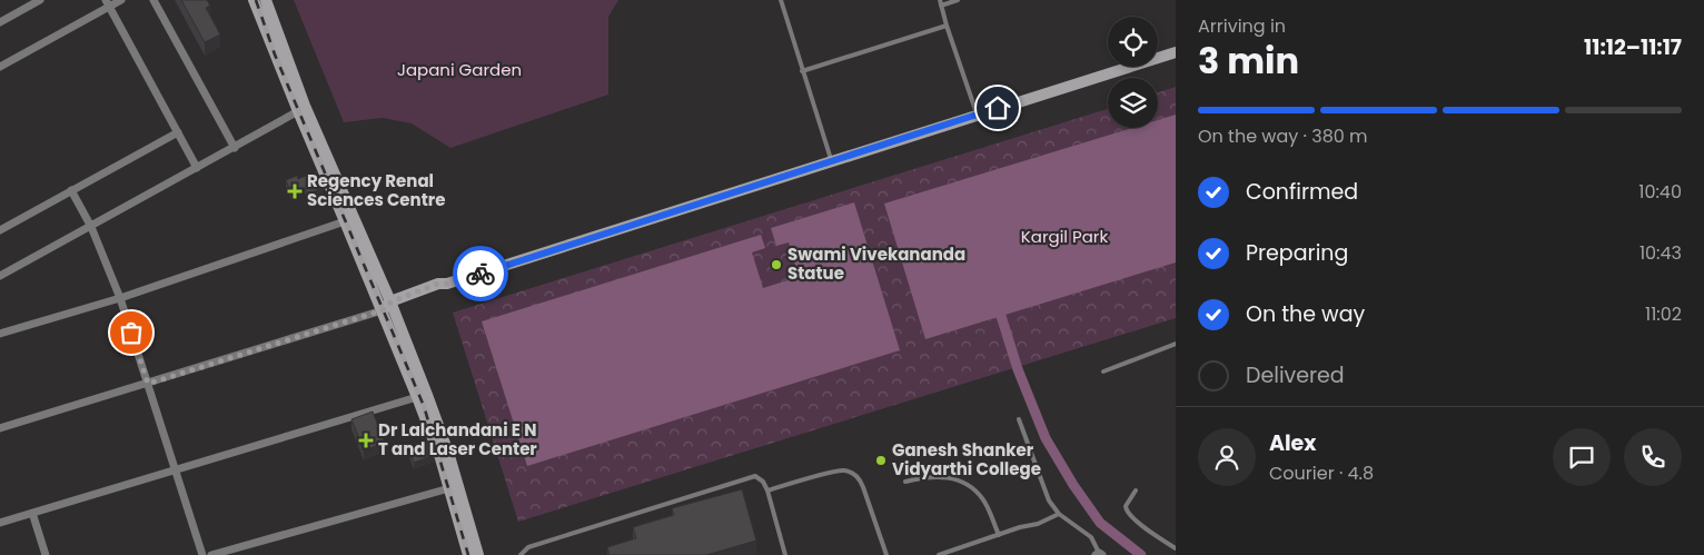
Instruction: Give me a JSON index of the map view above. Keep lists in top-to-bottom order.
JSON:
{
  "parks": ["Japani Garden", "Kargil Park"],
  "places": {
    "health": ["Regency Renal Sciences Centre", "Dr Lalchandani E N T and Laser Center"],
    "other": ["Swami Vivekananda Statue", "Ganesh Shanker Vidyarthi College"]
  },
  "page": {
    "heading": ["3 min", "Arriving in", "11:12–11:17"],
    "panel": ["Alex", "Courier · 4.8"],
    "bar": "On the way · 380 m",
    "list": [
      ["Confirmed", "10:40"],
      ["Preparing", "10:43"],
      ["On the way", "11:02"],
      "Delivered"
    ]
  }
}
